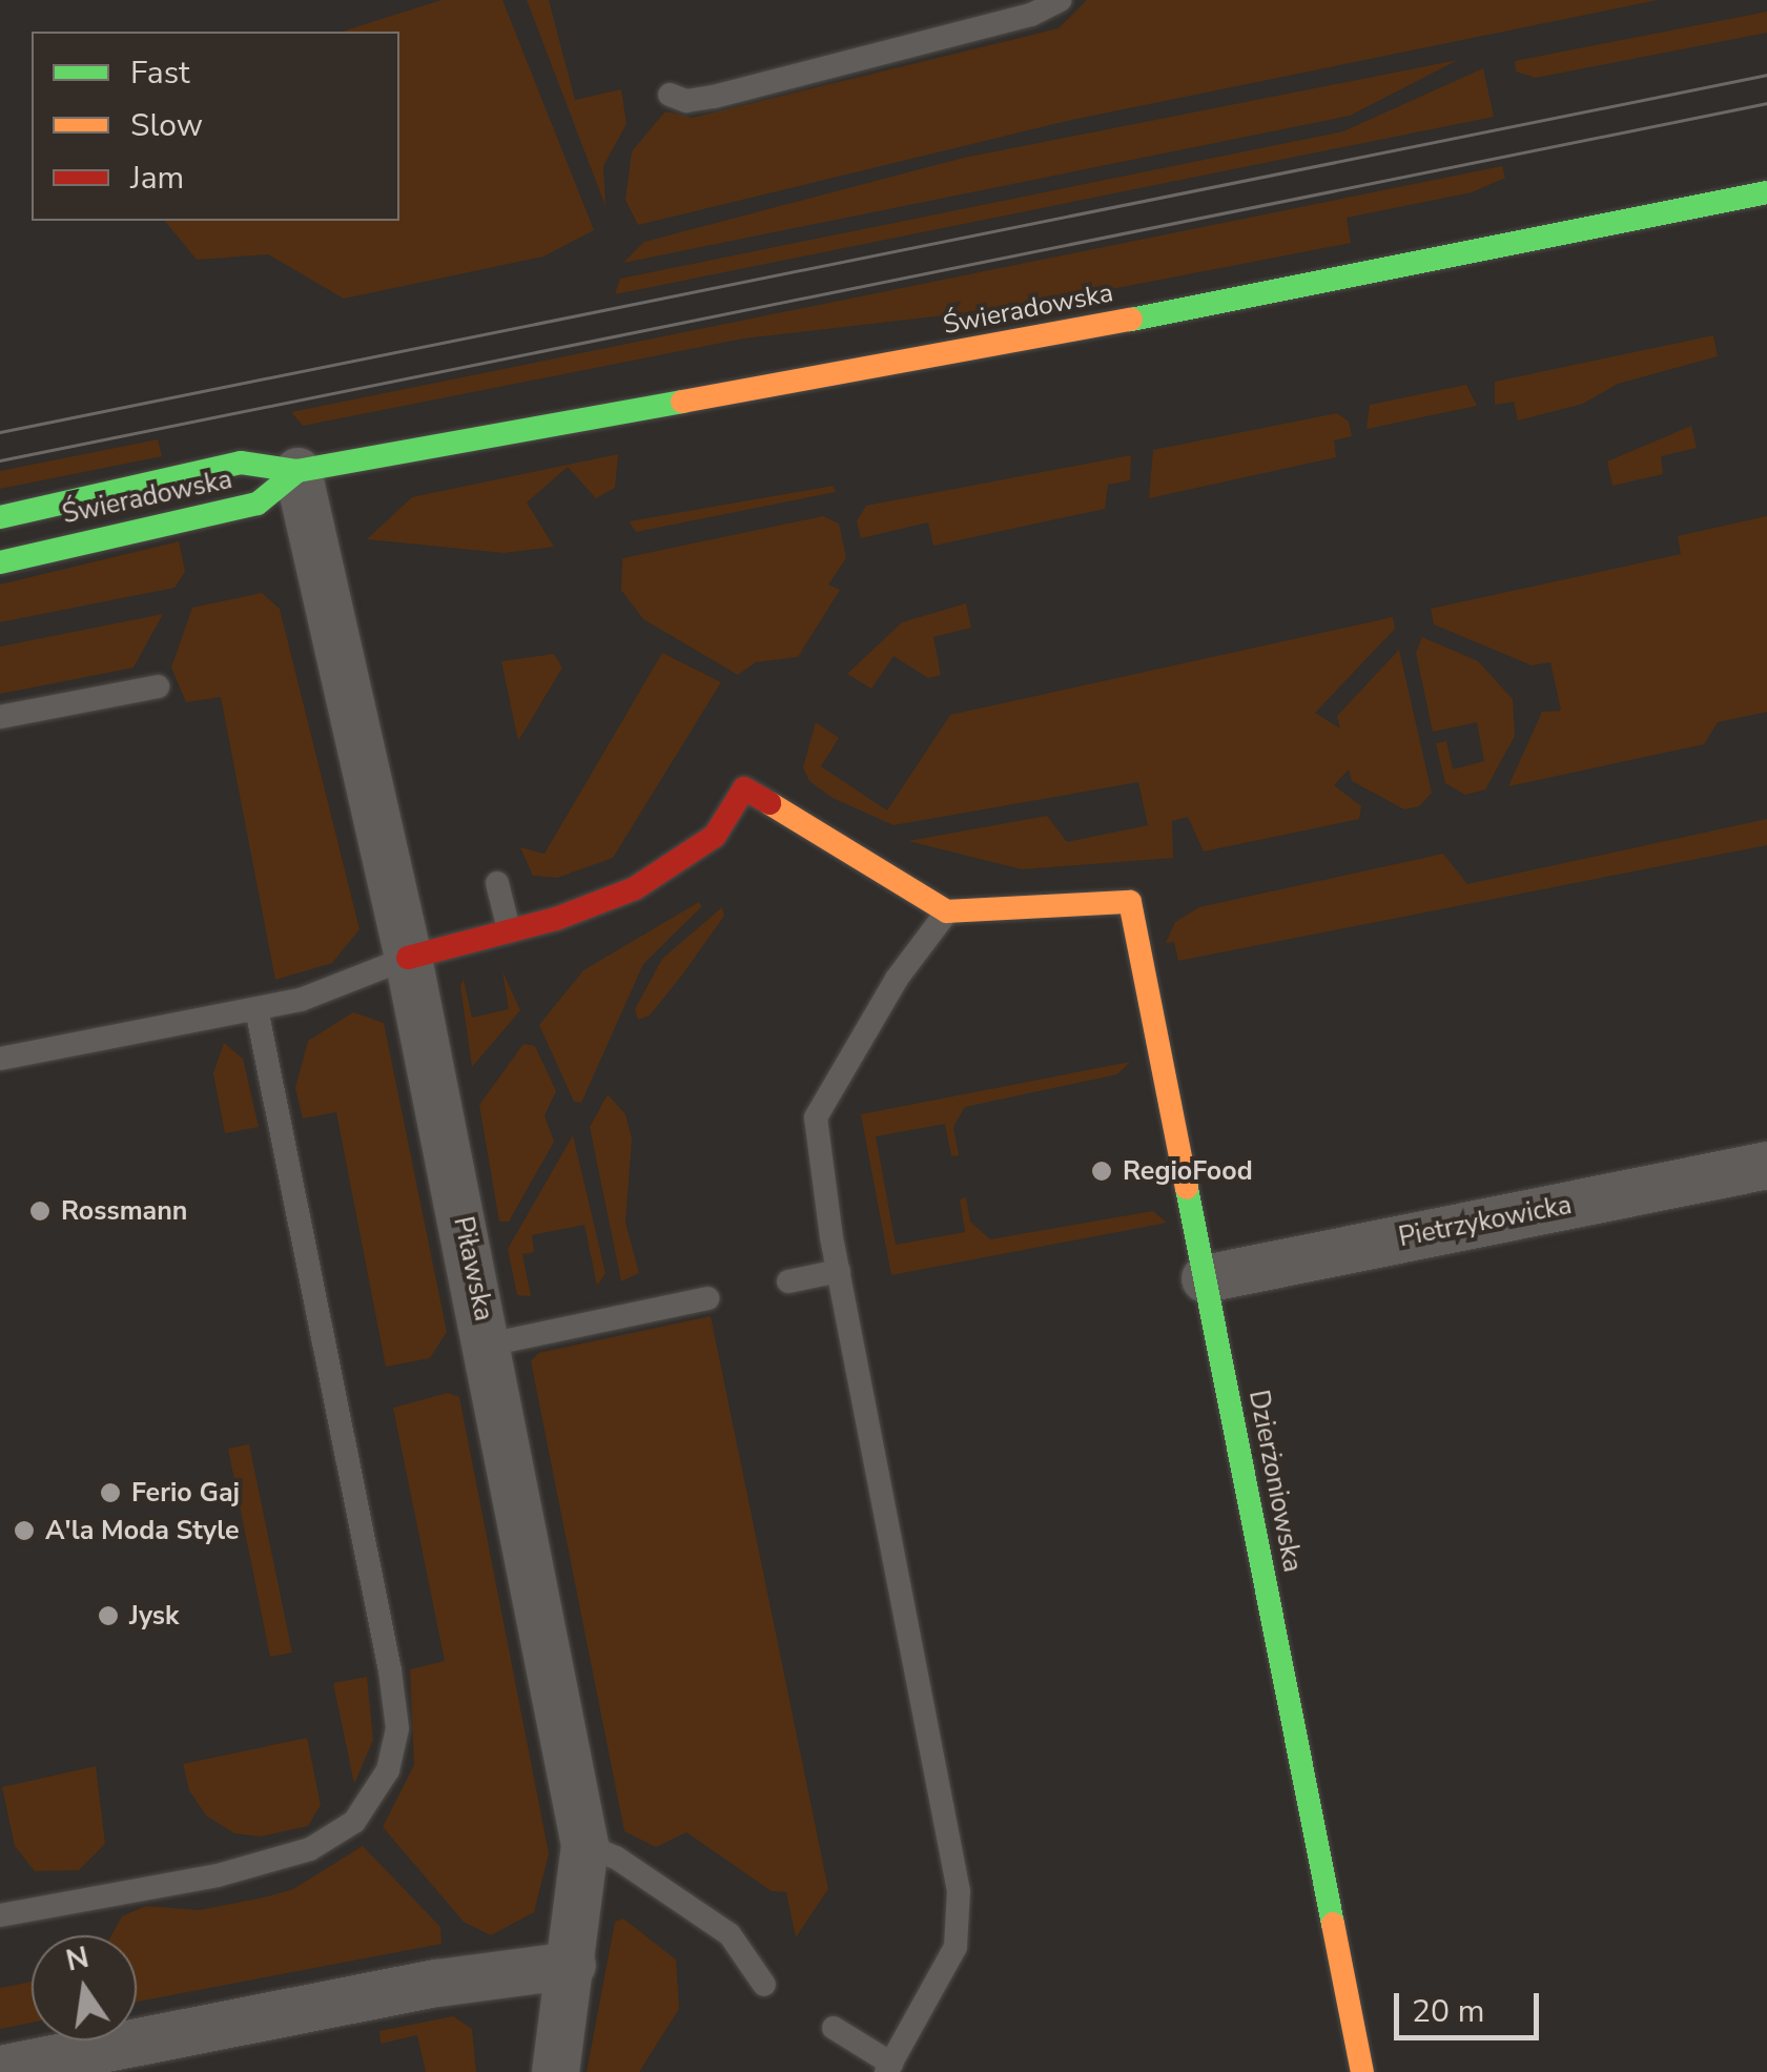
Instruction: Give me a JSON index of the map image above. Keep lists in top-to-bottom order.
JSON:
{
  "streets": {
    "street": [
      "Świeradowska",
      "Pietrzykowicka",
      "Piławska",
      "Dzierżoniowska"
    ]
  },
  "crossings": [
    ["Świeradowska", "Piławska"],
    ["Pietrzykowicka", "Dzierżoniowska"]
  ],
  "places": [
    "RegioFood",
    "Rossmann",
    "Ferio Gaj",
    "A'la Moda Style",
    "Jysk"
  ],
  "legend": ["Fast", "Slow", "Jam"],
  "scale_bar": "20 m",
  "north": "top"
}
